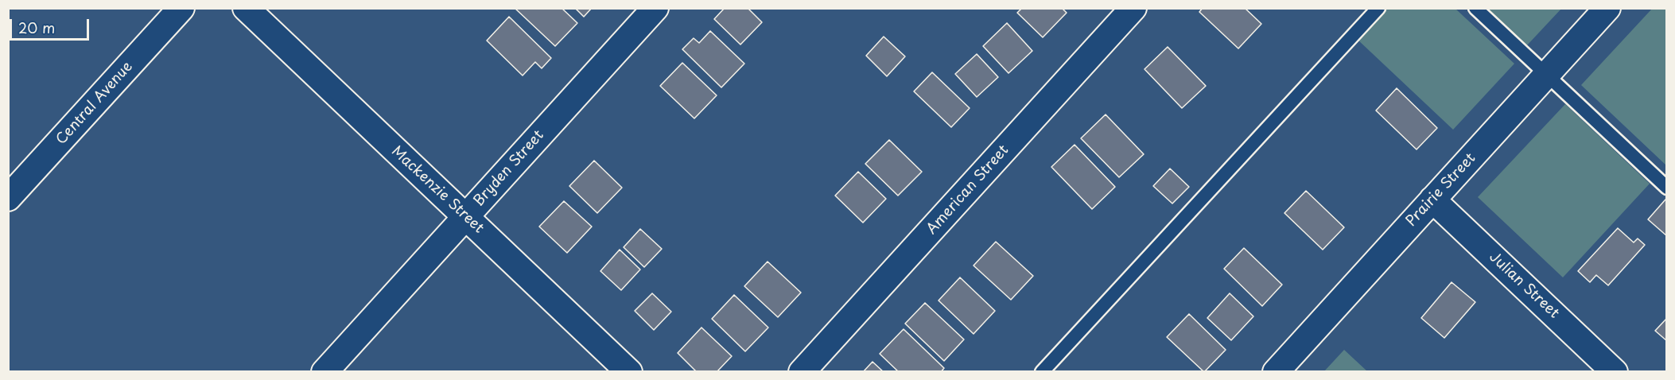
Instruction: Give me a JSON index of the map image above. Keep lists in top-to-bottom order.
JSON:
{
  "streets": {
    "street": [
      "Central Avenue",
      "Bryden Street",
      "Mackenzie Street",
      "American Street",
      "Prairie Street",
      "Julian Street"
    ]
  },
  "crossings": [
    ["Bryden Street", "Mackenzie Street"],
    ["Prairie Street", "Julian Street"]
  ],
  "scale_bar": "20 m"
}
